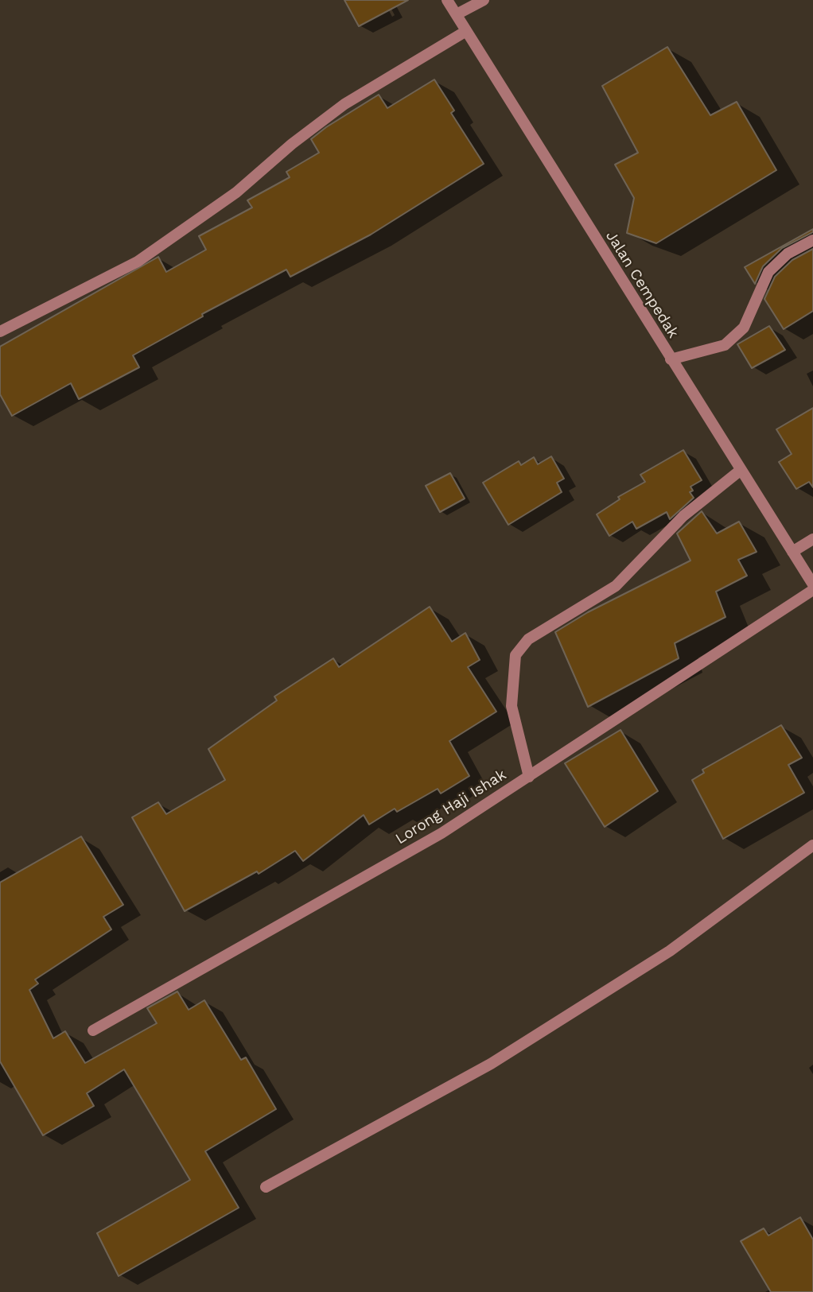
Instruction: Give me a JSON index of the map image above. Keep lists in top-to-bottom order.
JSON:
{
  "streets": {
    "street": ["Jalan Cempedak", "Lorong Haji Ishak"]
  }
}
